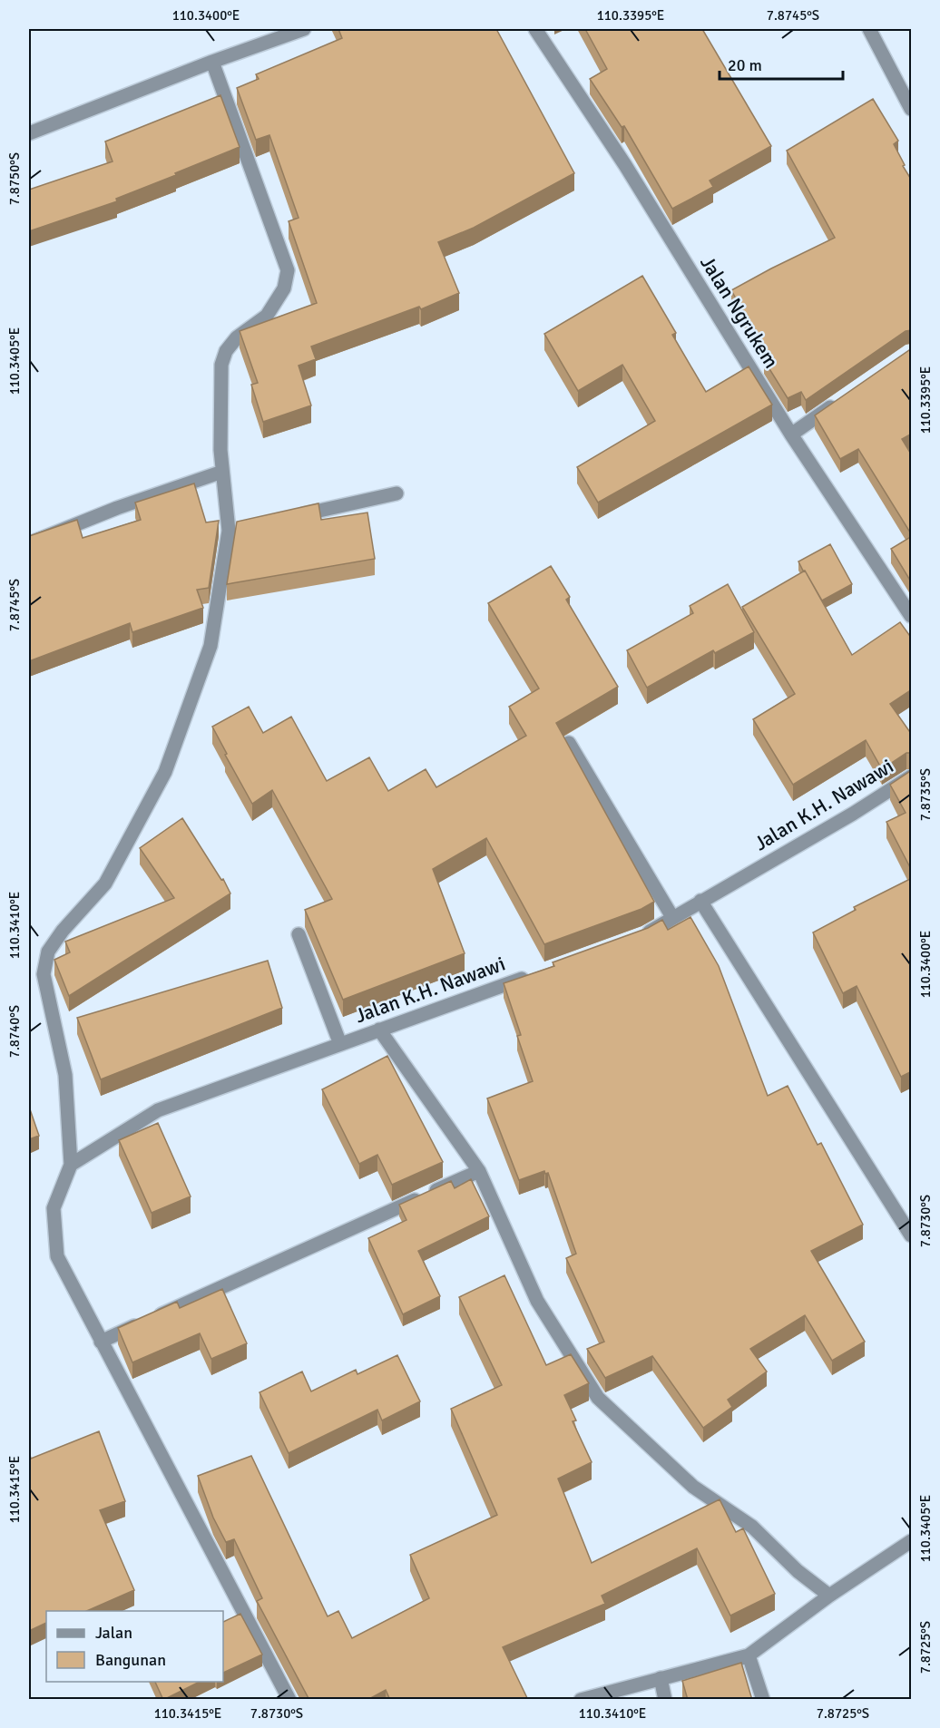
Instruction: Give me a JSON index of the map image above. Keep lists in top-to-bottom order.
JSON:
{
  "streets": {
    "street": ["Jalan Ngrukem", "Jalan K.H. Nawawi"]
  },
  "legend": ["Jalan", "Bangunan"],
  "scale_bar": "20 m",
  "coordinates": [
    "110.3400°E",
    "110.3395°E",
    "7.8745°S",
    "7.8750°S",
    "110.3405°E",
    "7.8735°S",
    "110.3410°E",
    "7.8740°S",
    "7.8730°S",
    "110.3415°E",
    "7.8725°S"
  ]
}
